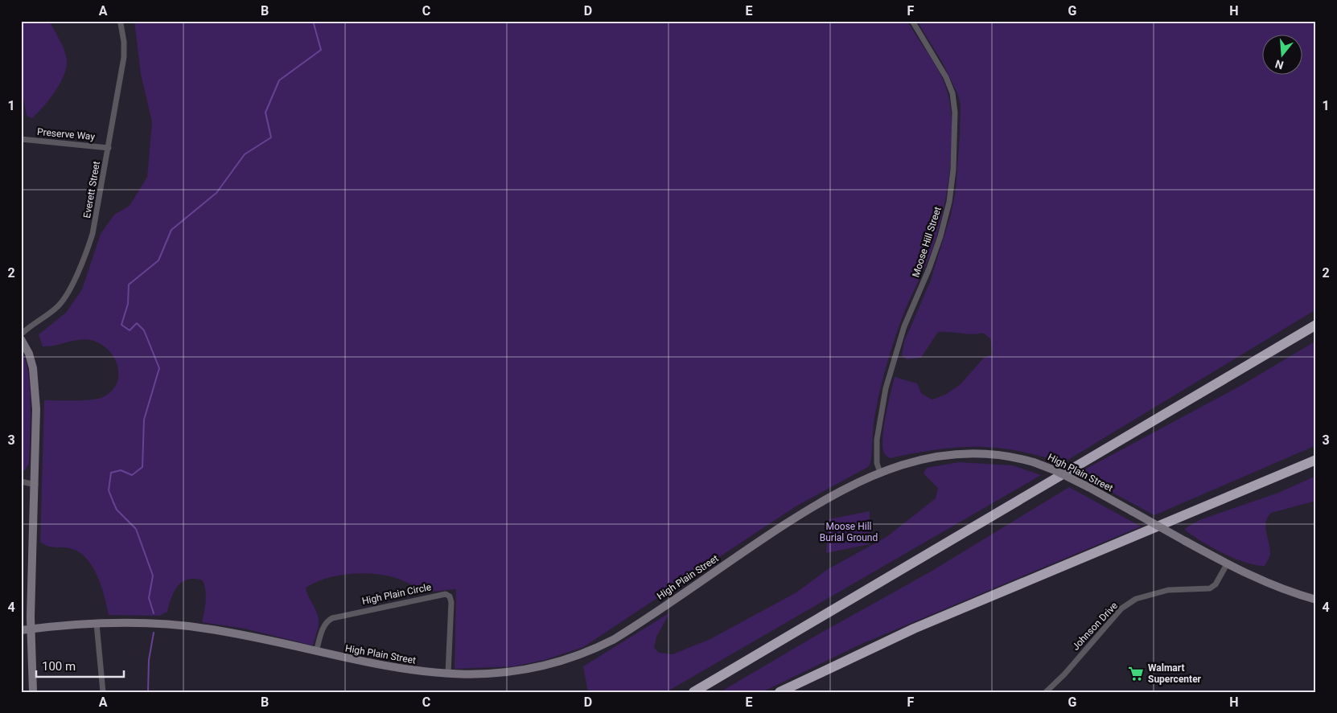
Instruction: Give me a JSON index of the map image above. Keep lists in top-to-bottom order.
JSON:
{
  "streets": {
    "main road": ["High Plain Street"],
    "street": [
      "Preserve Way",
      "Everett Street",
      "Moose Hill Street",
      "High Plain Circle",
      "Johnson Drive"
    ]
  },
  "crossings": [
    ["Preserve Way", "Everett Street"],
    ["Moose Hill Street", "High Plain Street"],
    ["High Plain Street", "High Plain Circle"],
    ["High Plain Street", "Johnson Drive"]
  ],
  "parks": ["Moose Hill Burial Ground"],
  "places": {
    "supermarket": ["Walmart Supercenter"]
  },
  "scale_bar": "100 m",
  "north": "bottom",
  "grid": {
    "columns": [
      "A",
      "B",
      "C",
      "D",
      "E",
      "F",
      "G",
      "H"
    ],
    "rows": [
      "1",
      "2",
      "3",
      "4"
    ]
  }
}
